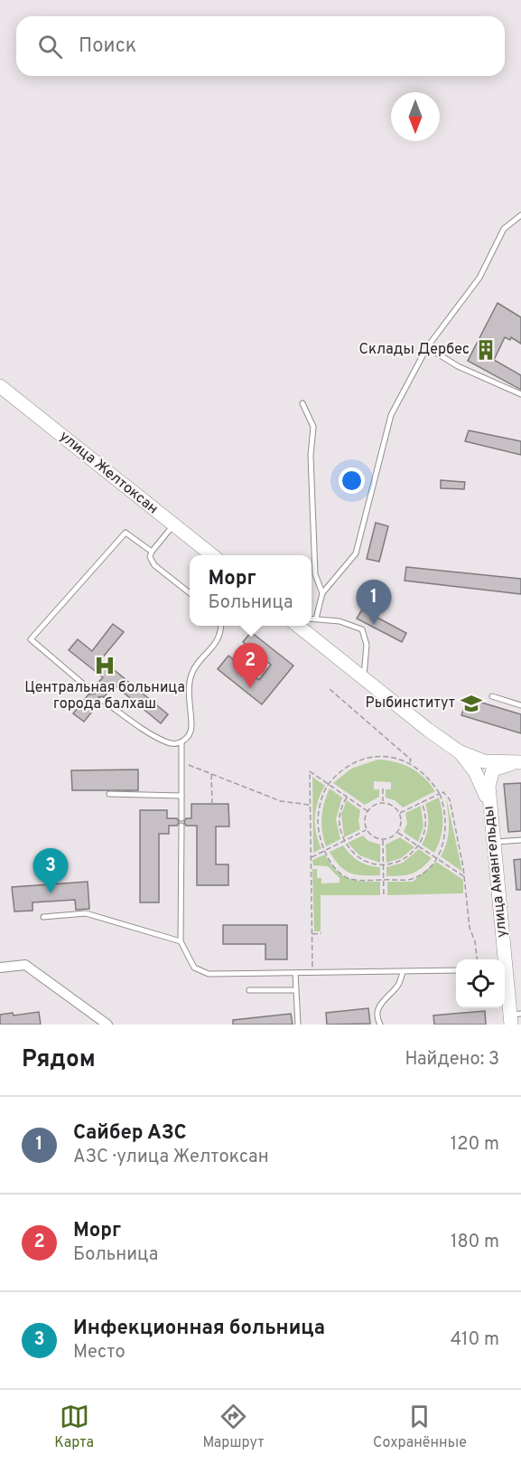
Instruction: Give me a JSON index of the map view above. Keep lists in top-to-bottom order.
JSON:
{
  "streets": {
    "main road": ["улица Желтоксан", "улица Амангельды"]
  },
  "places": {
    "building": ["Склады Дербес"],
    "hospital": ["Центральная больница города балхаш"],
    "school or university": ["Рыбинститут"]
  },
  "north": "bottom",
  "page": {
    "search": "Поиск",
    "popup": ["Морг", "Больница"],
    "pins": ["1", "2", "3"],
    "heading": ["Рядом", "Найдено: 3"],
    "list": [
      {
        "mark": "1",
        "name": "Сайбер АЗС",
        "note": "АЗС · улица Желтоксан",
        "value": "120 m"
      },
      {
        "mark": "2",
        "name": "Морг",
        "note": "Больница",
        "value": "180 m"
      },
      {
        "mark": "3",
        "name": "Инфекционная больница",
        "note": "Место",
        "value": "410 m"
      }
    ],
    "nav": ["Карта", "Маршрут", "Сохранённые"]
  }
}
